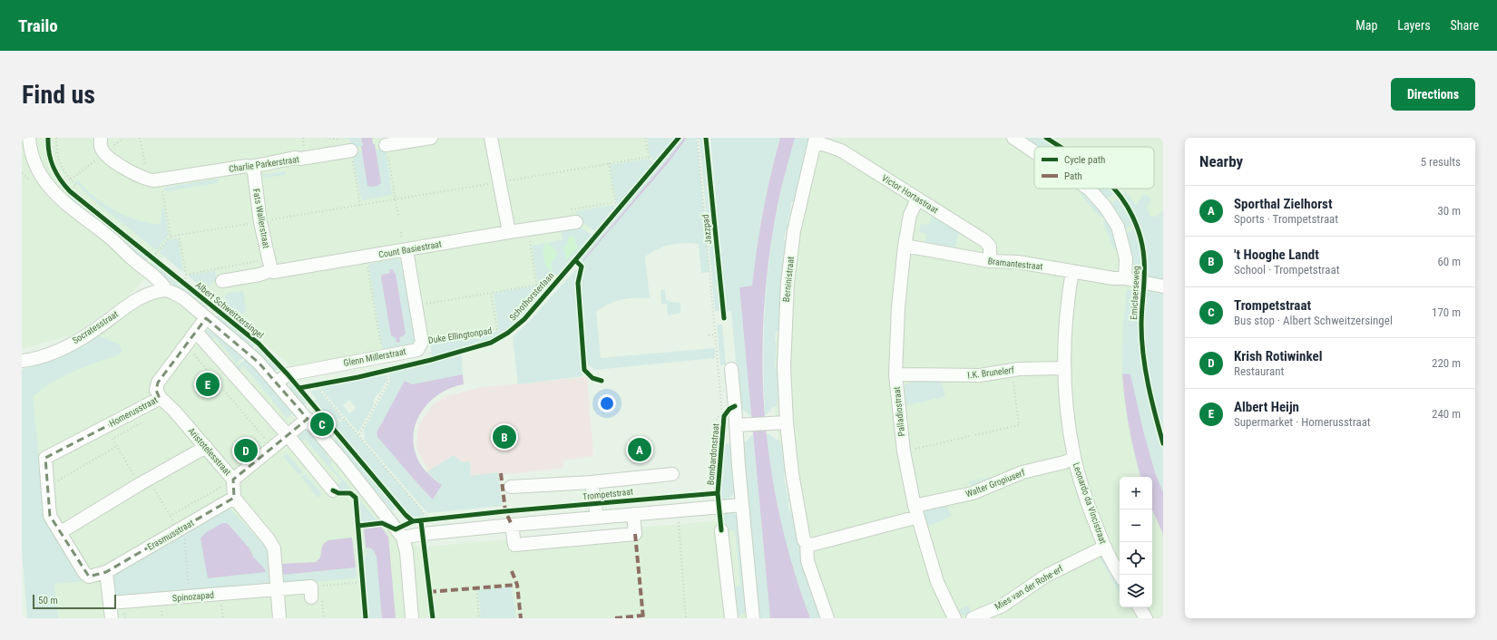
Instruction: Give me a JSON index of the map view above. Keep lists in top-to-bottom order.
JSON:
{
  "streets": {
    "street": [
      "Charlie Parkerstraat",
      "Victor Hortastraat",
      "Fats Wallerstraat",
      "Count Basiestraat",
      "Bramantestraat",
      "Berninistraat",
      "Socratesstraat",
      "Glenn Millerstraat",
      "I.K. Brunelerf",
      "Homerusstraat",
      "Palladiostraat",
      "Aristotelesstraat",
      "Walter Gropiuserf",
      "Leonardo da Vincistraat",
      "Erasmusstraat",
      "Mies van der Rohe-erf",
      "Spinozapad"
    ],
    "path": ["Duke Ellingtonpad"],
    "cycle path": [
      "Jazzpad",
      "Emiclaerseweg",
      "Schothorsterlaan",
      "Albert Schweitzersingel",
      "Bombardonstraat",
      "Trompetstraat"
    ]
  },
  "crossings": [
    ["Charlie Parkerstraat", "Fats Wallerstraat"],
    ["Victor Hortastraat", "Bramantestraat"],
    ["Victor Hortastraat", "Berninistraat"],
    ["Victor Hortastraat", "Palladiostraat"],
    ["Fats Wallerstraat", "Count Basiestraat"],
    ["Jazzpad", "Bombardonstraat"],
    ["Bramantestraat", "Palladiostraat"],
    ["Bramantestraat", "Leonardo da Vincistraat"],
    ["Berninistraat", "Walter Gropiuserf"],
    ["Duke Ellingtonpad", "Glenn Millerstraat"],
    ["I.K. Brunelerf", "Palladiostraat"],
    ["I.K. Brunelerf", "Leonardo da Vincistraat"],
    ["Homerusstraat", "Aristotelesstraat"],
    ["Homerusstraat", "Erasmusstraat"],
    ["Palladiostraat", "Walter Gropiuserf"],
    ["Aristotelesstraat", "Erasmusstraat"],
    ["Walter Gropiuserf", "Leonardo da Vincistraat"],
    ["Leonardo da Vincistraat", "Mies van der Rohe-erf"]
  ],
  "legend": ["Cycle path", "Path"],
  "scale_bar": "50 m",
  "page": {
    "header": "Trailo",
    "nav": ["Map", "Layers", "Share"],
    "buttons": "Directions",
    "title": "Find us",
    "heading": ["Nearby", "5 results"],
    "list": [
      {
        "mark": "A",
        "name": "Sporthal Zielhorst",
        "note": "Sports · Trompetstraat",
        "value": "30 m"
      },
      {
        "mark": "B",
        "name": "'t Hooghe Landt",
        "note": "School · Trompetstraat",
        "value": "60 m"
      },
      {
        "mark": "C",
        "name": "Trompetstraat",
        "note": "Bus stop · Albert Schweitzersingel",
        "value": "170 m"
      },
      {
        "mark": "D",
        "name": "Krish Rotiwinkel",
        "note": "Restaurant",
        "value": "220 m"
      },
      {
        "mark": "E",
        "name": "Albert Heijn",
        "note": "Supermarket · Homerusstraat",
        "value": "240 m"
      }
    ],
    "pins": [
      "E",
      "C",
      "B",
      "A",
      "D"
    ],
    "map_buttons": ["+", "−"],
    "scale": "50 m"
  }
}
